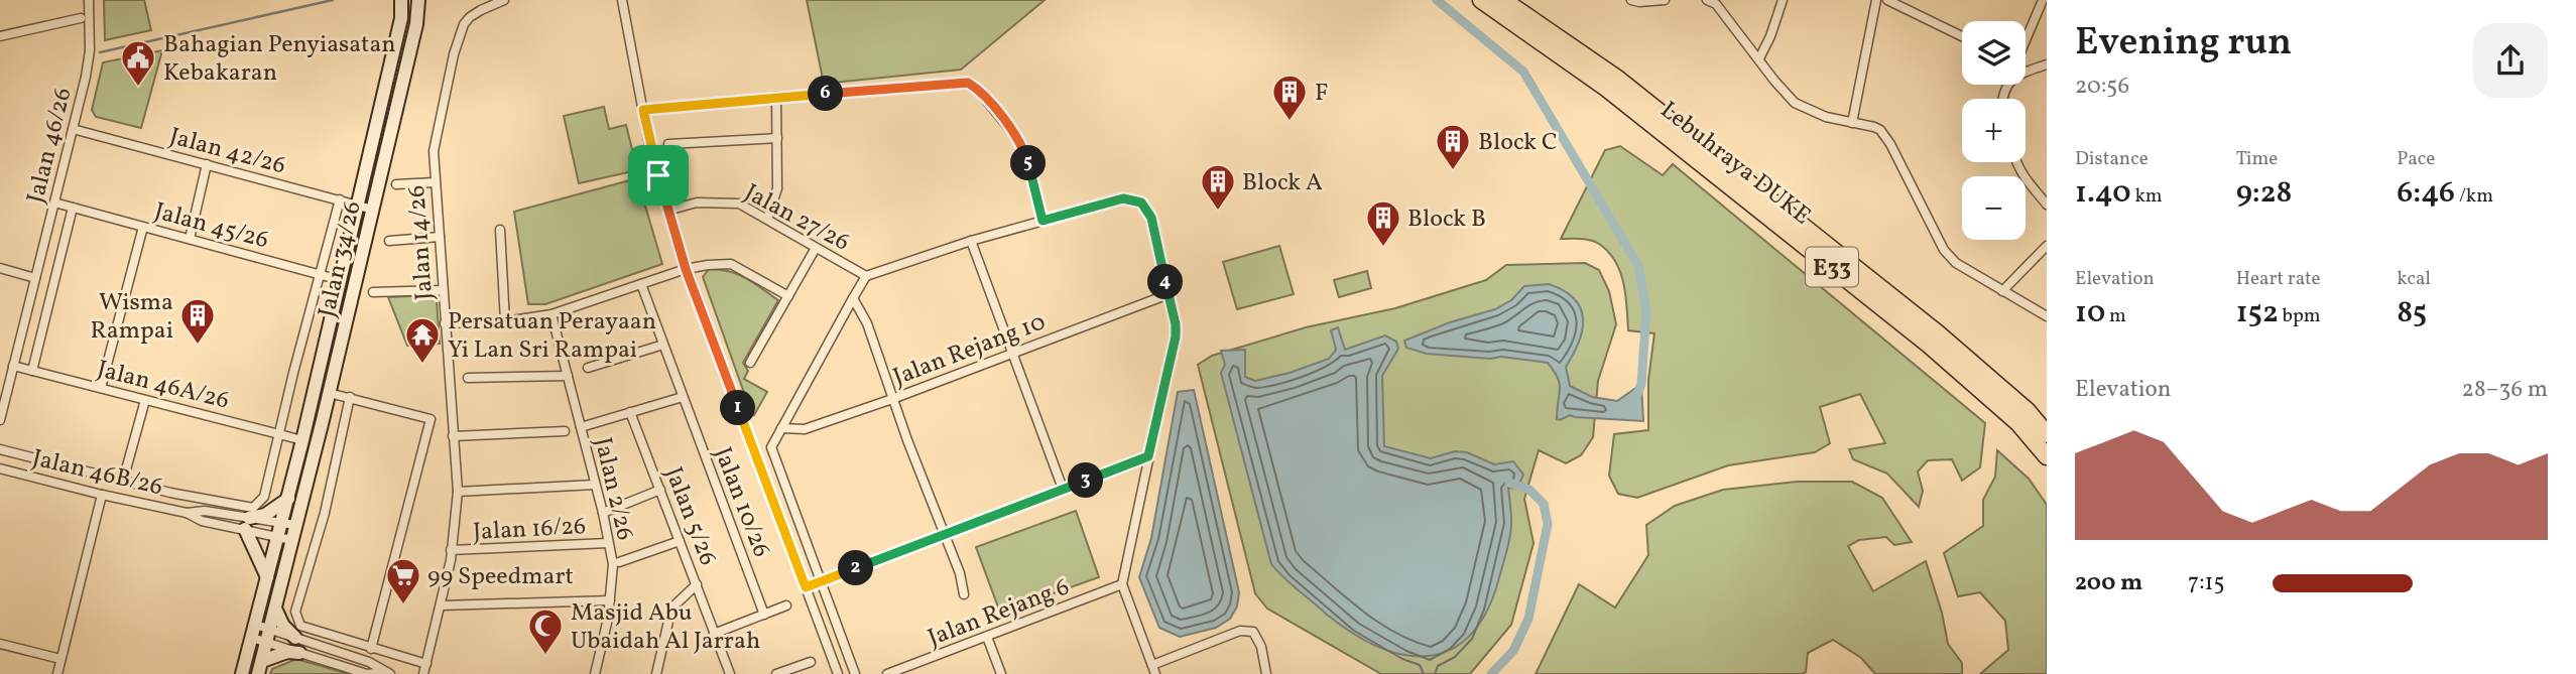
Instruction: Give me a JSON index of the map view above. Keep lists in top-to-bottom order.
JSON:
{
  "streets": {
    "highway": ["Lebuhraya DUKE", "E33"],
    "main road": ["Jalan 34/26"],
    "street": [
      "Jalan 46/26",
      "Jalan 42/26",
      "Jalan 27/26",
      "Jalan 45/26",
      "Jalan 14/26",
      "Jalan Rejang 10",
      "Jalan 46A/26",
      "Jalan 46B/26",
      "Jalan 2/26",
      "Jalan 10/26",
      "Jalan 5/26",
      "Jalan 16/26",
      "Jalan Rejang 6"
    ]
  },
  "crossings": [
    ["Jalan 46/26", "Jalan 42/26"],
    ["Jalan 46/26", "Jalan 45/26"],
    ["Jalan 46/26", "Jalan 46A/26"],
    ["Jalan 42/26", "Jalan 34/26"],
    ["Jalan 45/26", "Jalan 34/26"],
    ["Jalan 14/26", "Jalan 16/26"],
    ["Jalan 34/26", "Jalan 46A/26"],
    ["Jalan 34/26", "Jalan 46B/26"],
    ["Jalan 2/26", "Jalan 16/26"]
  ],
  "places": {
    "public building": ["Bahagian Penyiasatan Kebakaran"],
    "building": [
      "F",
      "Block C",
      "Block A",
      "Block B",
      "Wisma Rampai"
    ],
    "temple": ["Persatuan Perayaan Yi Lan Sri Rampai"],
    "supermarket": ["99 Speedmart"],
    "mosque": ["Masjid Abu Ubaidah Al Jarrah"]
  },
  "page": {
    "heading": ["Evening run", "20:56"],
    "map_buttons": ["+", "−"],
    "pins": [
      "6",
      "5",
      "4",
      "1",
      "3",
      "2"
    ],
    "stats": [
      ["Distance", "1.40 km"],
      ["Time", "9:28"],
      ["Pace", "6:46 /km"],
      ["Elevation", "10 m"],
      ["Heart rate", "152 bpm"],
      ["kcal", "85"]
    ],
    "chart": ["Elevation", "28–36 m"],
    "list": [
      {
        "name": "200 m",
        "note": "7:15"
      }
    ]
  }
}
